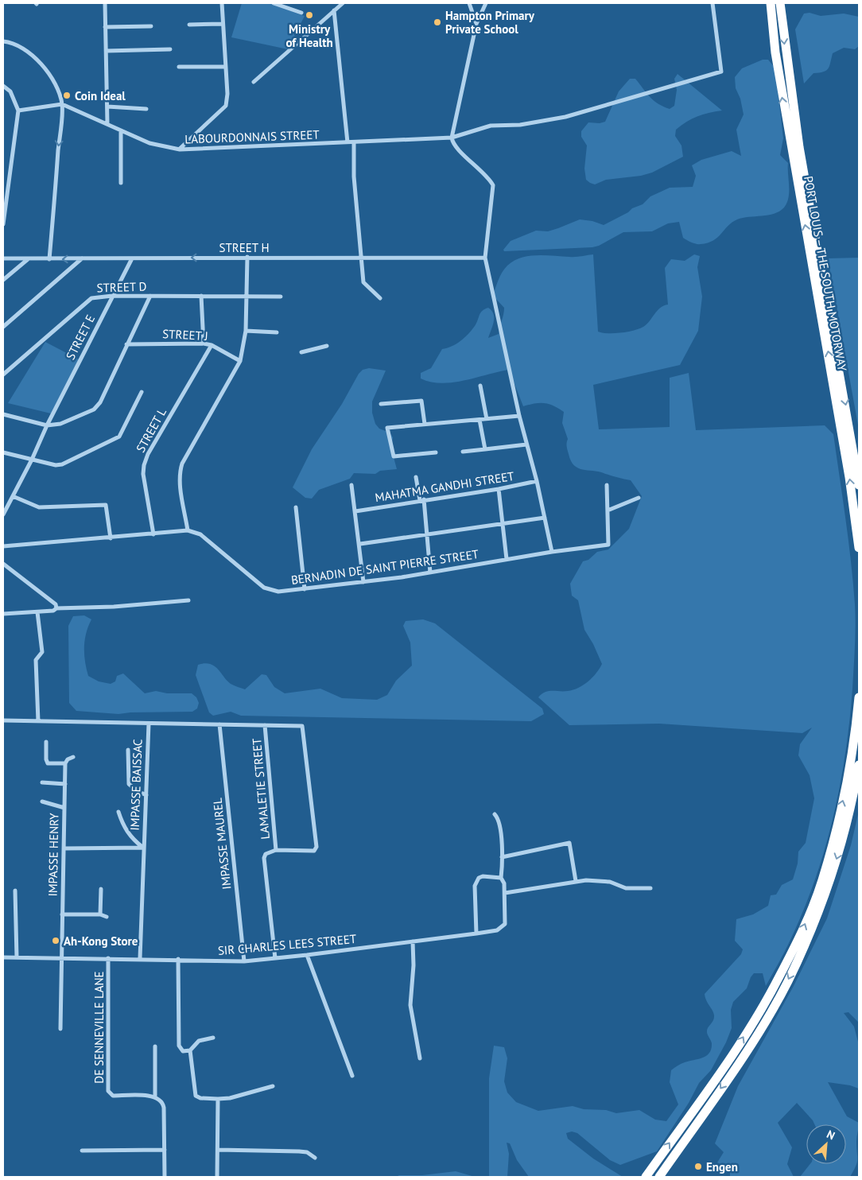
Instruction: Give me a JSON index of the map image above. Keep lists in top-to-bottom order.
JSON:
{
  "streets": {
    "highway": ["PORT LOUIS – THE SOUTH MOTORWAY"],
    "street": [
      "LABOURDONNAIS STREET",
      "STREET H",
      "STREET D",
      "STREET J",
      "STREET E",
      "STREET L",
      "MAHATMA GANDHI STREET",
      "BERNADIN DE SAINT PIERRE STREET",
      "IMPASSE BAISSAC",
      "LAMALETIE STREET",
      "IMPASSE MAUREL",
      "IMPASSE HENRY",
      "SIR CHARLES LEES STREET",
      "DE SENNEVILLE LANE"
    ]
  },
  "crossings": [
    ["STREET H", "STREET E"],
    ["STREET D", "STREET E"],
    ["STREET J", "STREET L"],
    ["STREET L", "BERNADIN DE SAINT PIERRE STREET"],
    ["IMPASSE BAISSAC", "IMPASSE HENRY"],
    ["IMPASSE BAISSAC", "SIR CHARLES LEES STREET"],
    ["IMPASSE MAUREL", "SIR CHARLES LEES STREET"],
    ["IMPASSE HENRY", "SIR CHARLES LEES STREET"],
    ["SIR CHARLES LEES STREET", "DE SENNEVILLE LANE"]
  ],
  "places": [
    "Ministry of Health",
    "Hampton Primary Private School",
    "Coin Ideal",
    "Ah-Kong Store",
    "Engen"
  ],
  "north": "top right"
}
